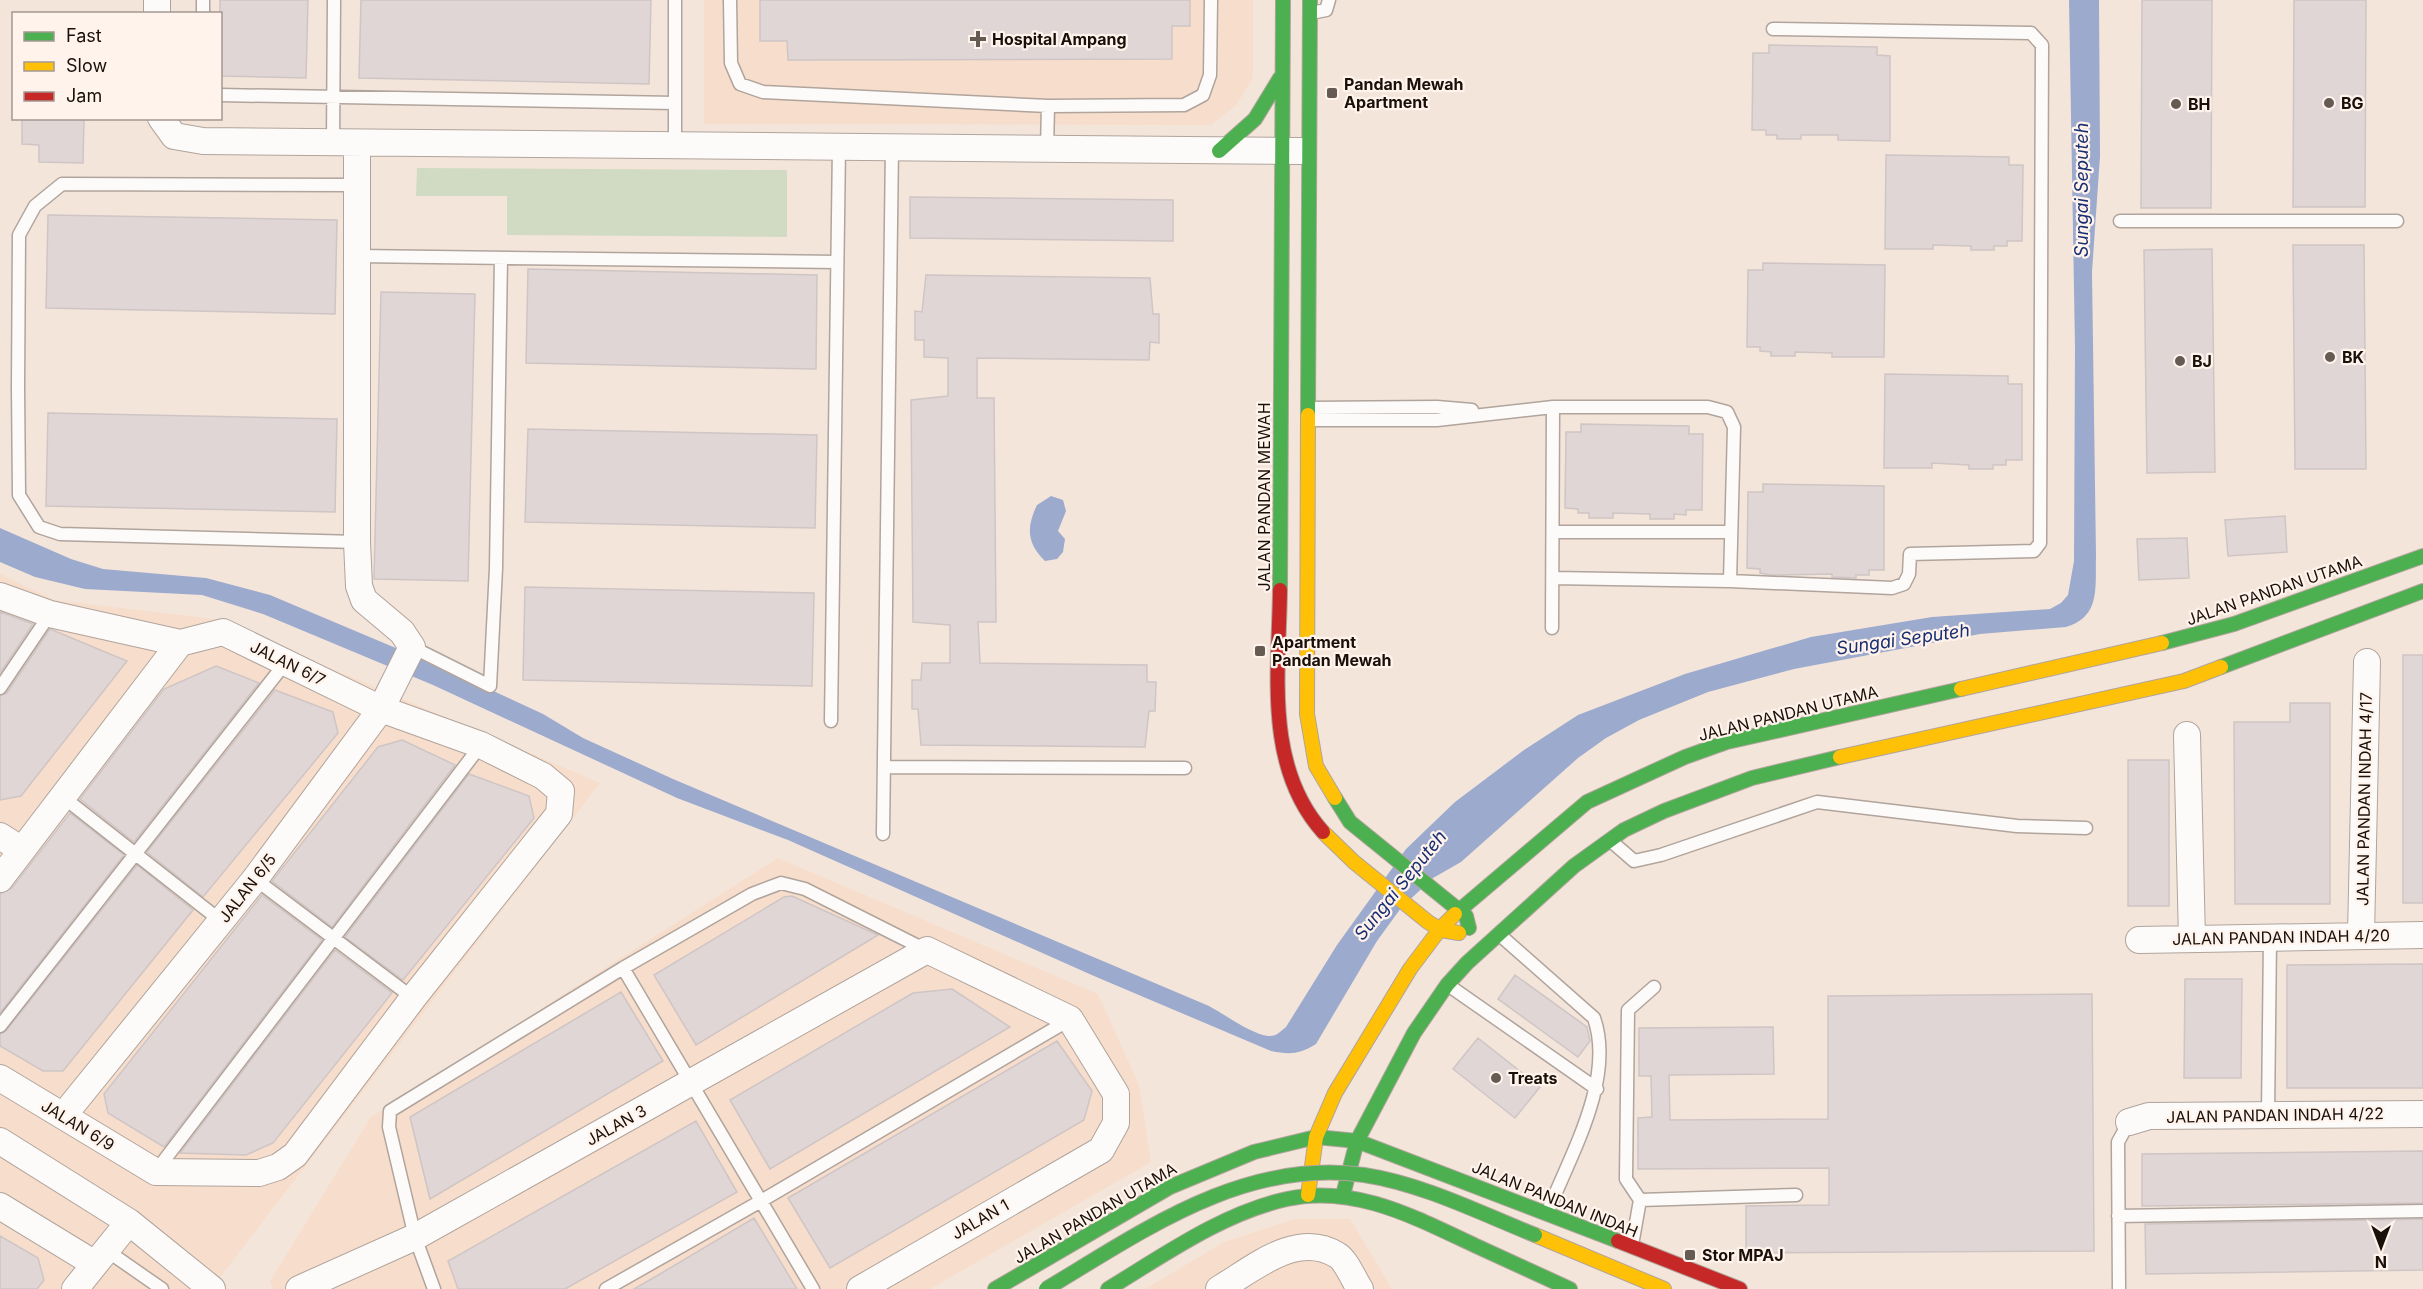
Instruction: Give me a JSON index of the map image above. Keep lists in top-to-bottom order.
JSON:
{
  "streets": {
    "main road": ["JALAN PANDAN MEWAH", "JALAN PANDAN UTAMA", "JALAN PANDAN INDAH"],
    "street": [
      "JALAN 6/7",
      "JALAN PANDAN INDAH 4/17",
      "JALAN 6/5",
      "JALAN PANDAN INDAH 4/20",
      "JALAN PANDAN INDAH 4/22",
      "JALAN 6/9",
      "JALAN 3",
      "JALAN 1"
    ]
  },
  "crossings": [
    ["JALAN PANDAN MEWAH", "JALAN PANDAN UTAMA"],
    ["JALAN PANDAN UTAMA", "JALAN PANDAN INDAH"],
    ["JALAN 6/7", "JALAN 6/5"],
    ["JALAN PANDAN INDAH 4/17", "JALAN PANDAN INDAH 4/20"],
    ["JALAN 6/5", "JALAN 6/9"]
  ],
  "water": ["Sungai Seputeh"],
  "places": {
    "health": ["Hospital Ampang"],
    "transit": ["Pandan Mewah Apartment", "Apartment Pandan Mewah", "Stor MPAJ"],
    "other": [
      "BG",
      "BH",
      "BK",
      "BJ",
      "Treats"
    ]
  },
  "legend": ["Fast", "Slow", "Jam"],
  "north": "bottom"
}
